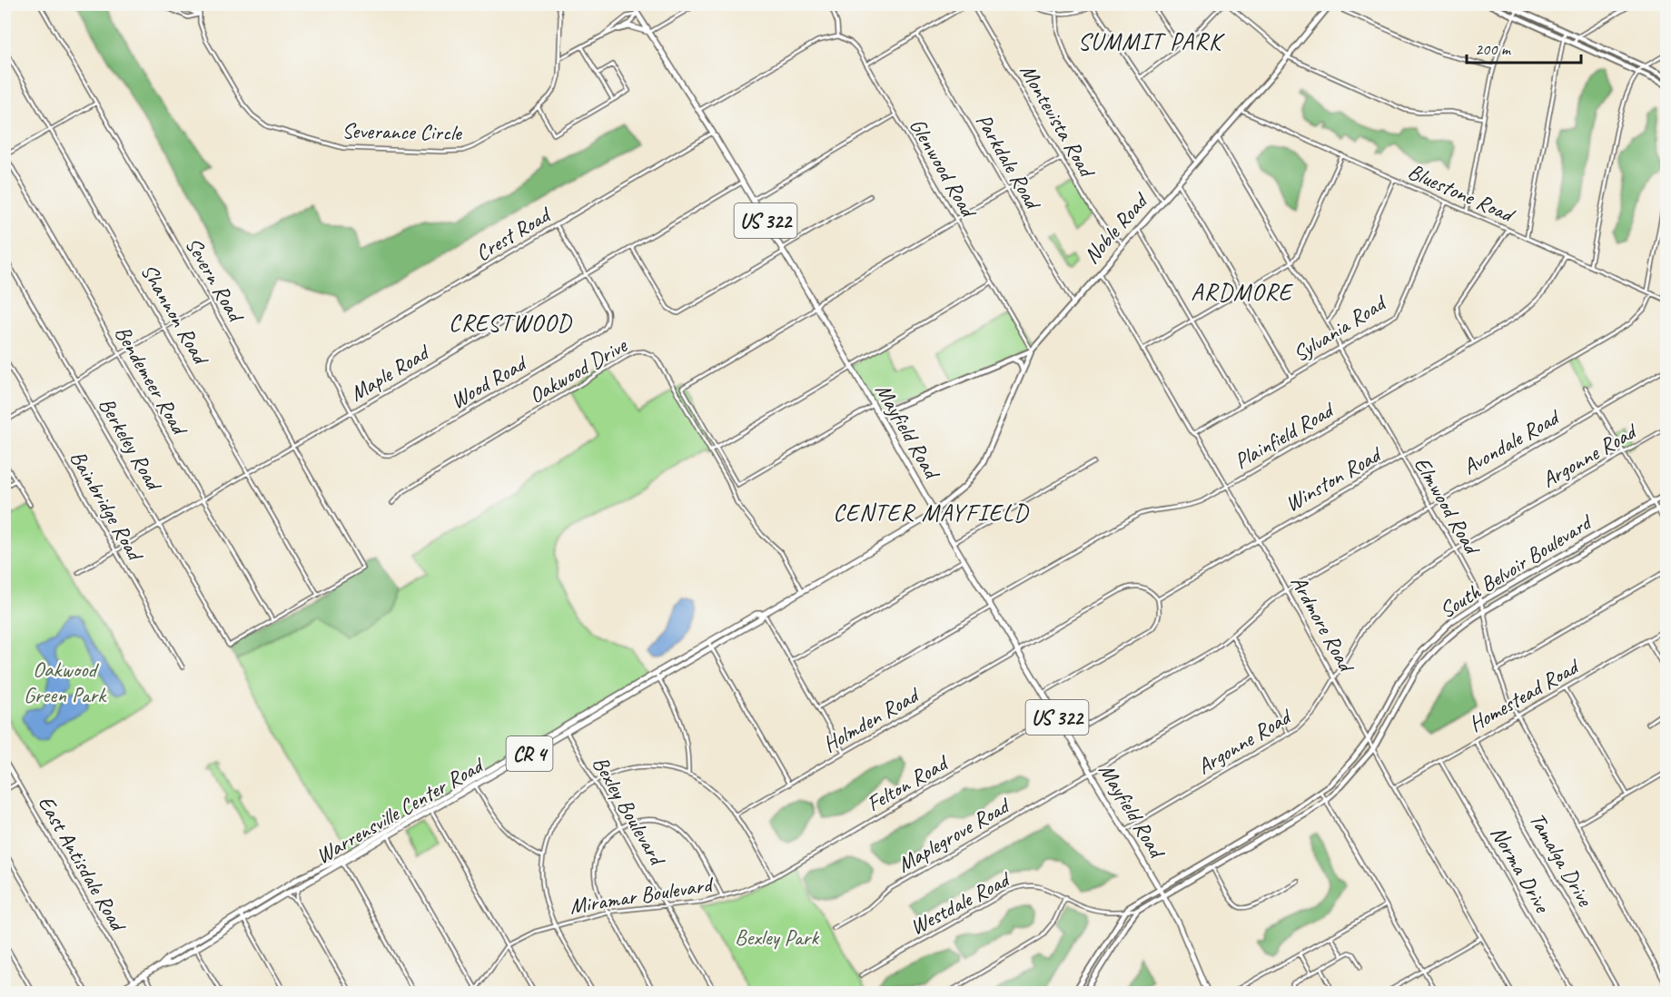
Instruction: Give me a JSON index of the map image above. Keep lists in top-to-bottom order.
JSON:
{
  "streets": {
    "main road": [
      "US 322",
      "Mayfield Road",
      "CR 4",
      "Warrensville Center Road"
    ],
    "street": [
      "Montevista Road",
      "Severance Circle",
      "Parkdale Road",
      "Glenwood Road",
      "Bluestone Road",
      "Noble Road",
      "Crest Road",
      "Severn Road",
      "Shannon Road",
      "Sylvania Road",
      "Oakwood Drive",
      "Maple Road",
      "Bendemeer Road",
      "Wood Road",
      "Plainfield Road",
      "Avondale Road",
      "Berkeley Road",
      "Argonne Road",
      "Winston Road",
      "Bainbridge Road",
      "Elmwood Road",
      "South Belvoir Boulevard",
      "Ardmore Road",
      "Homestead Road",
      "Holmden Road",
      "Felton Road",
      "Bexley Boulevard",
      "Maplegrove Road",
      "Tamalga Drive",
      "East Antisdale Road",
      "Norma Drive",
      "Miramar Boulevard",
      "Westdale Road"
    ]
  },
  "crossings": [
    ["Montevista Road", "Noble Road"],
    ["Parkdale Road", "Noble Road"],
    ["Glenwood Road", "Noble Road"],
    ["Glenwood Road", "Warrensville Center Road"],
    ["Bluestone Road", "Noble Road"],
    ["Bluestone Road", "Sylvania Road"],
    ["Bluestone Road", "Plainfield Road"],
    ["Bluestone Road", "Winston Road"],
    ["Noble Road", "Mayfield Road"],
    ["Noble Road", "Elmwood Road"],
    ["Noble Road", "Ardmore Road"],
    ["Noble Road", "Warrensville Center Road"],
    ["Crest Road", "Maple Road"],
    ["Crest Road", "Wood Road"],
    ["Crest Road", "Mayfield Road"],
    ["Severn Road", "Shannon Road"],
    ["Severn Road", "Maple Road"],
    ["Shannon Road", "Maple Road"],
    ["Sylvania Road", "Elmwood Road"],
    ["Sylvania Road", "Ardmore Road"],
    ["Oakwood Drive", "Warrensville Center Road"],
    ["Maple Road", "Bendemeer Road"],
    ["Maple Road", "Wood Road"],
    ["Maple Road", "Mayfield Road"],
    ["Maple Road", "Berkeley Road"],
    ["Maple Road", "Bainbridge Road"],
    ["Bendemeer Road", "Berkeley Road"],
    ["Mayfield Road", "Plainfield Road"],
    ["Mayfield Road", "Avondale Road"],
    ["Mayfield Road", "Argonne Road"],
    ["Mayfield Road", "South Belvoir Boulevard"],
    ["Mayfield Road", "Holmden Road"],
    ["Mayfield Road", "Felton Road"],
    ["Mayfield Road", "Warrensville Center Road"],
    ["Mayfield Road", "Maplegrove Road"],
    ["Plainfield Road", "Elmwood Road"],
    ["Plainfield Road", "Ardmore Road"],
    ["Avondale Road", "Elmwood Road"],
    ["Avondale Road", "Ardmore Road"],
    ["Argonne Road", "Elmwood Road"],
    ["Argonne Road", "Ardmore Road"],
    ["Winston Road", "Elmwood Road"],
    ["Winston Road", "Ardmore Road"],
    ["Elmwood Road", "South Belvoir Boulevard"],
    ["Elmwood Road", "Homestead Road"],
    ["South Belvoir Boulevard", "Ardmore Road"],
    ["South Belvoir Boulevard", "Westdale Road"],
    ["Ardmore Road", "Homestead Road"],
    ["Homestead Road", "Tamalga Drive"],
    ["Homestead Road", "Norma Drive"],
    ["Felton Road", "Miramar Boulevard"],
    ["Bexley Boulevard", "Warrensville Center Road"],
    ["Bexley Boulevard", "Miramar Boulevard"],
    ["Warrensville Center Road", "East Antisdale Road"]
  ],
  "districts": [
    "SUMMIT PARK",
    "ARDMORE",
    "CRESTWOOD",
    "CENTER MAYFIELD"
  ],
  "parks": ["Oakwood Green Park", "Bexley Park"],
  "scale_bar": "200 m"
}
